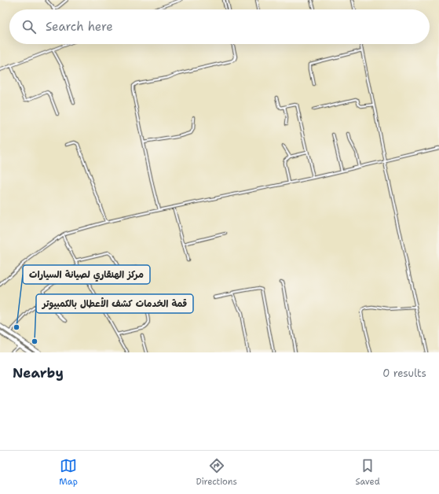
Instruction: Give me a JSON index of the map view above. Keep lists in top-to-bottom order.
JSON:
{
  "places": ["مركز الهنقاري لصيانة السيارات", "قمة الخدمات كشف الأعطال بالكمبيوتر"],
  "page": {
    "search": "Search here",
    "heading": ["Nearby", "0 results"],
    "nav": ["Map", "Directions", "Saved"]
  }
}
